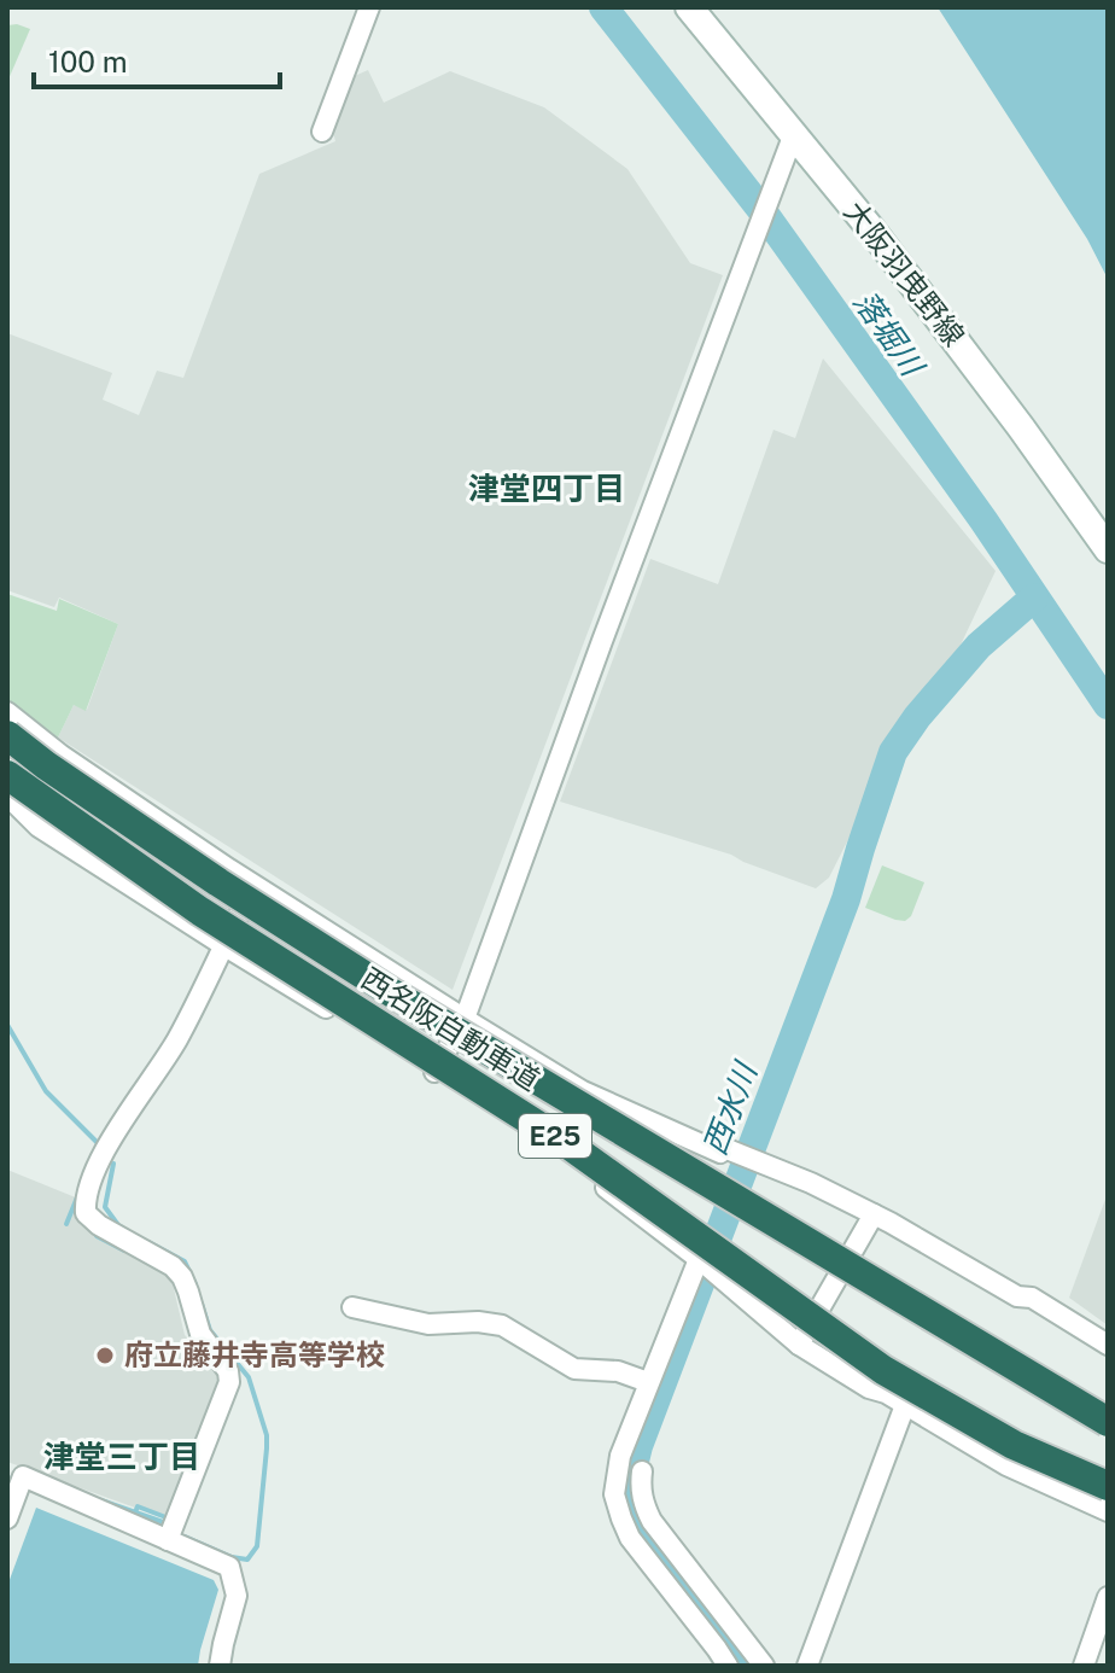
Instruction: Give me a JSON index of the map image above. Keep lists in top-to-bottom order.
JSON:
{
  "streets": {
    "highway": ["西名阪自動車道", "E25"],
    "main road": ["大阪羽曳野線"]
  },
  "districts": ["津堂四丁目", "津堂三丁目"],
  "water": ["落堀川", "西水川"],
  "places": ["府立藤井寺高等学校"],
  "scale_bar": "100 m"
}
